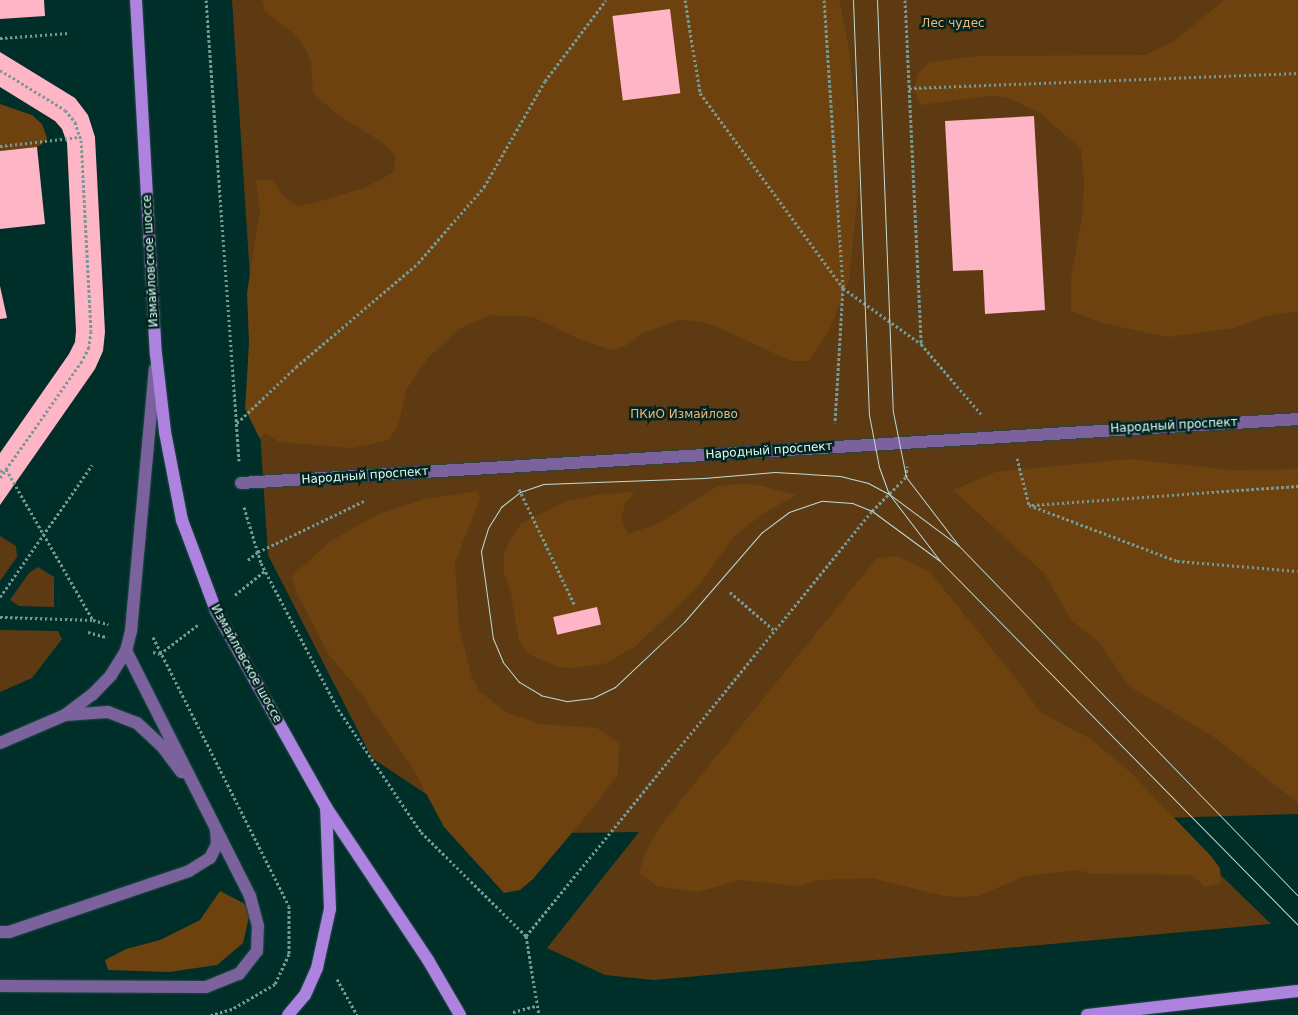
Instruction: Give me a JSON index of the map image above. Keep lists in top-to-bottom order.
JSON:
{
  "streets": {
    "main road": ["Измайловское шоссе"],
    "street": ["Народный проспект"]
  },
  "parks": ["Лес чудес", "ПКиО Измайлово"]
}
